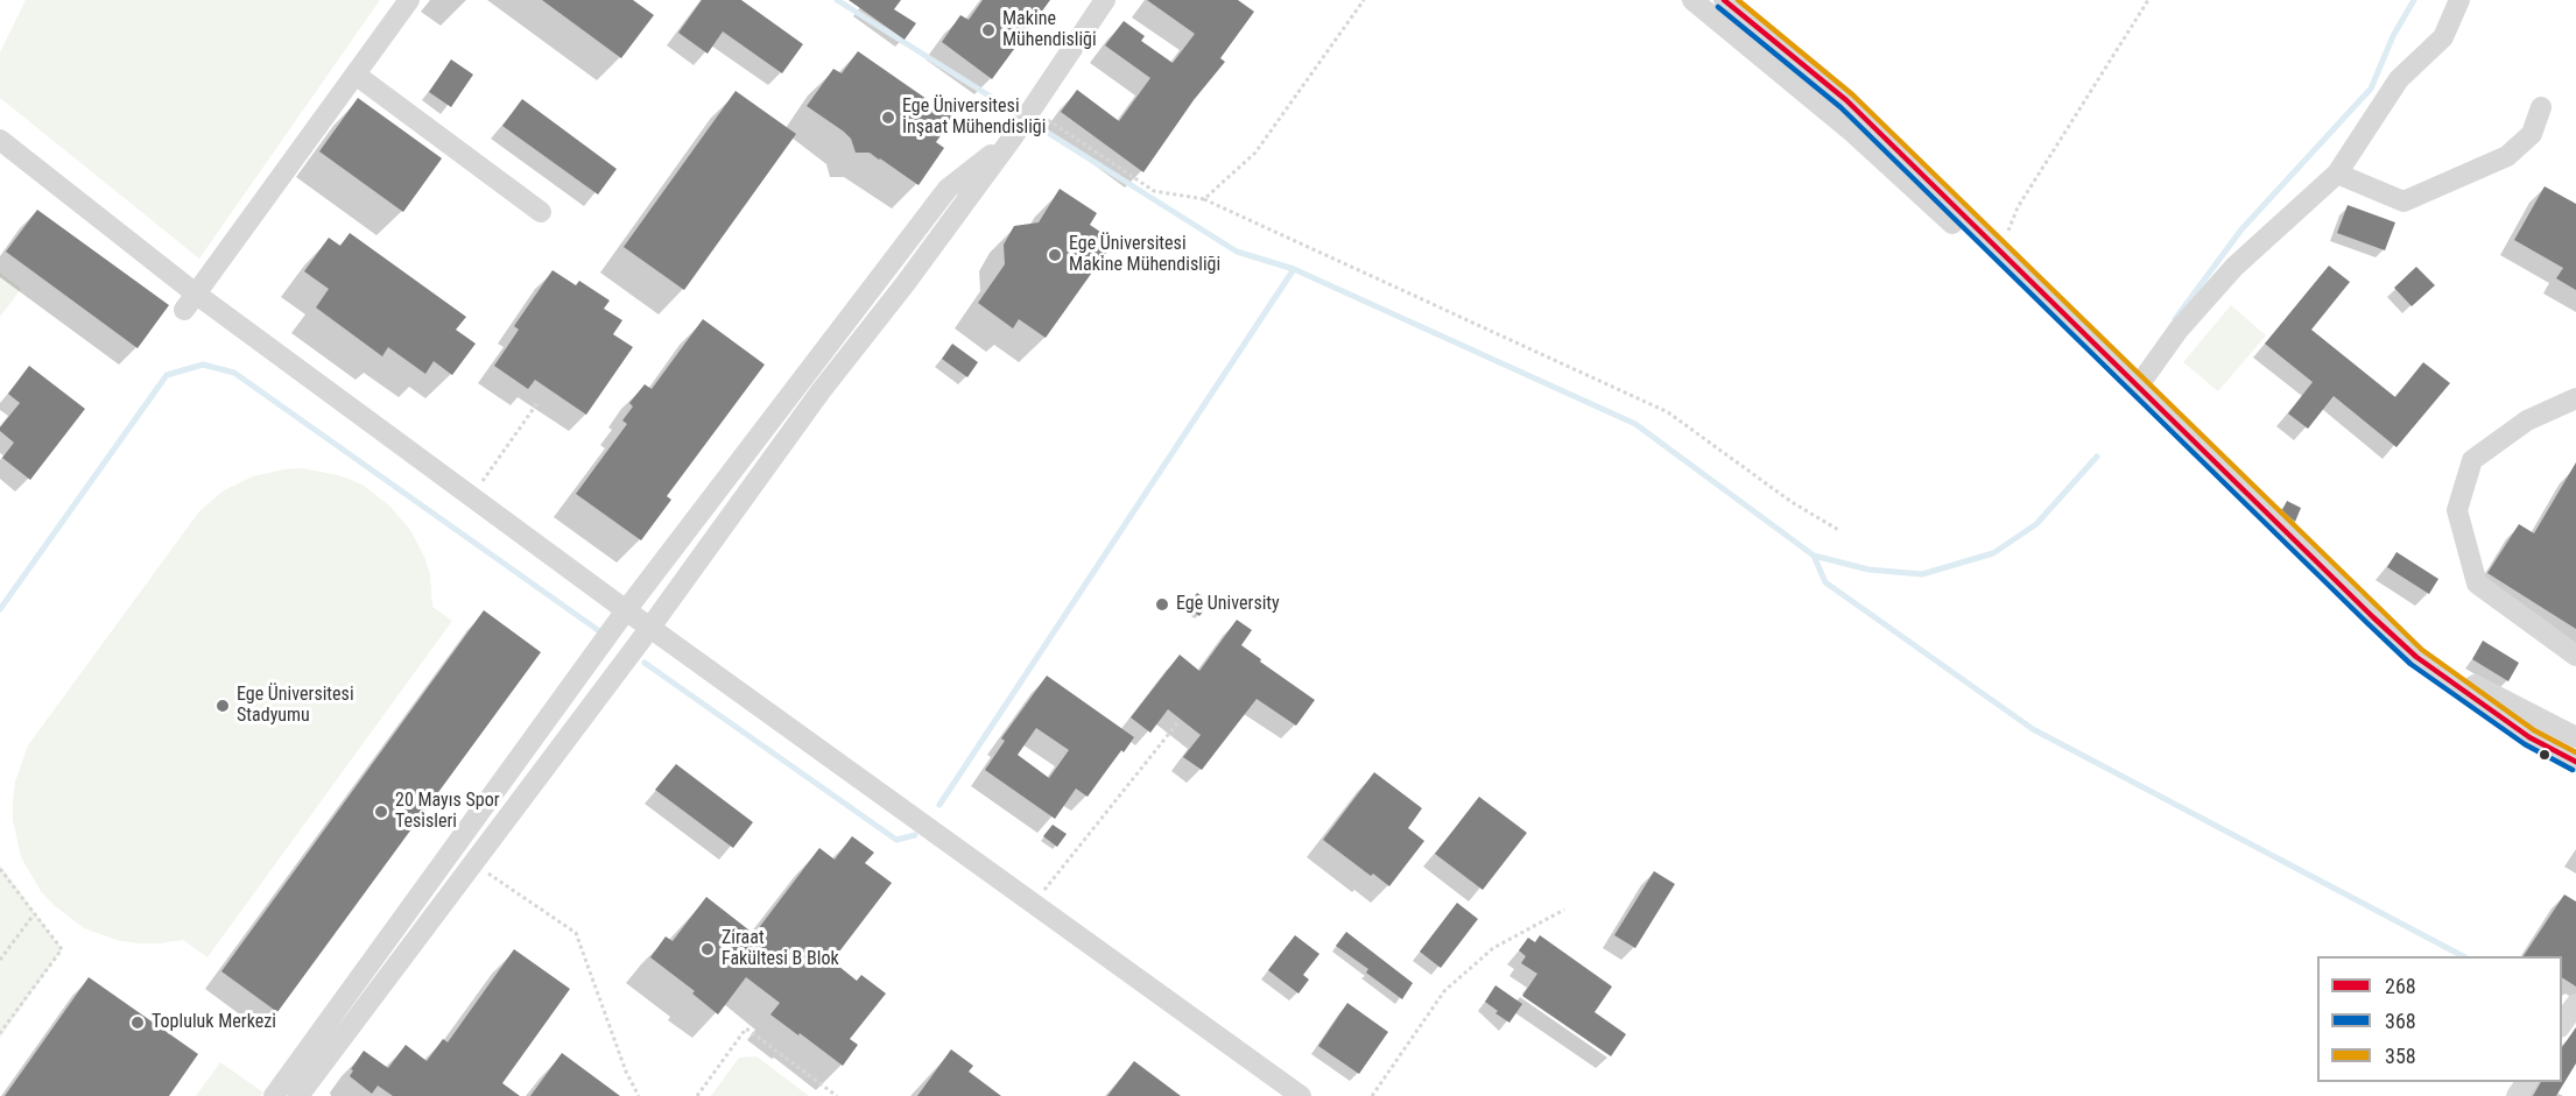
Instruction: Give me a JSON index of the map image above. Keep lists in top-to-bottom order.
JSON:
{
  "places": [
    "Makine Mühendisliği",
    "Ege Üniversitesi İnşaat Mühendisliği",
    "Ege Üniversitesi Makine Mühendisliği",
    "Ege University",
    "Ege Üniversitesi Stadyumu",
    "20 Mayıs Spor Tesisleri",
    "Ziraat Fakültesi B Blok",
    "Topluluk Merkezi"
  ],
  "lines": ["transit line 268", "transit line 358", "transit line 368"],
  "legend": ["268", "368", "358"]
}
